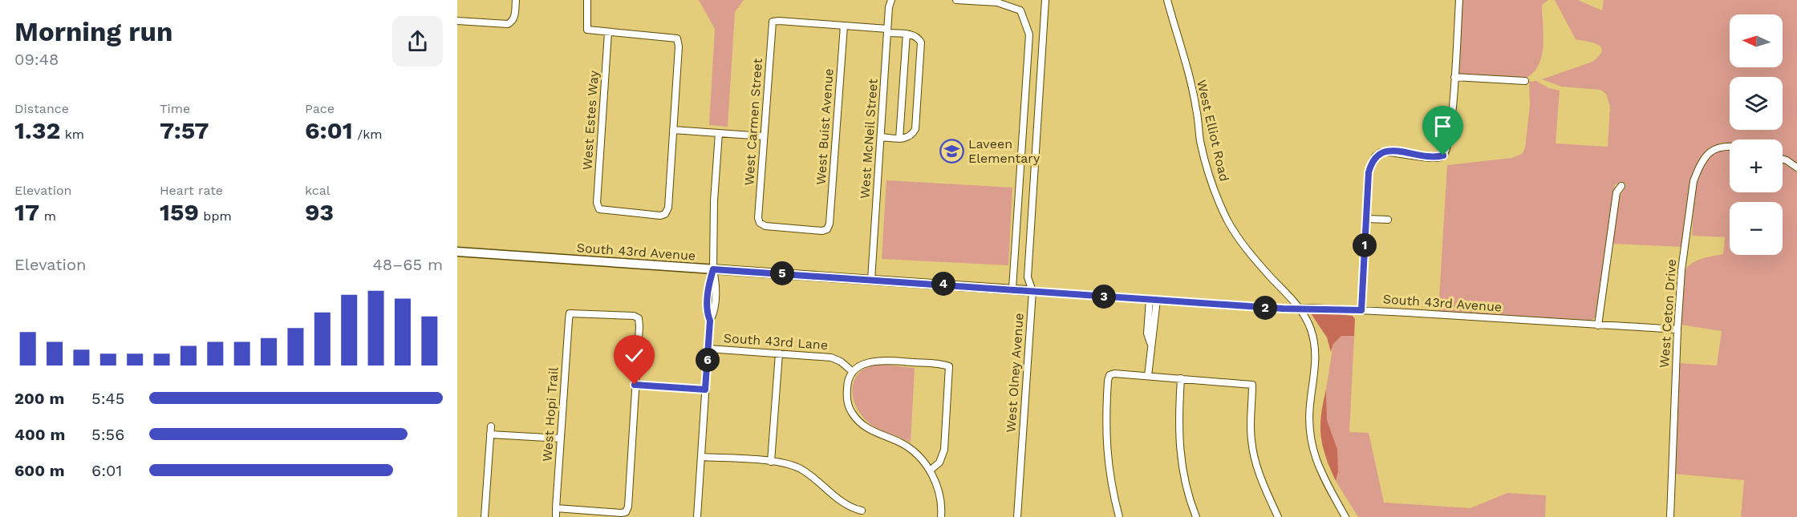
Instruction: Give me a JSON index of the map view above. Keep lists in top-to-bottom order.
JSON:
{
  "streets": {
    "street": [
      "West Estes Way",
      "West Carmen Street",
      "West Buist Avenue",
      "West Elliot Road",
      "West McNeil Street",
      "South 43rd Avenue",
      "West Ceton Drive",
      "South 43rd Lane",
      "West Olney Avenue",
      "West Hopi Trail"
    ]
  },
  "crossings": [
    ["West Carmen Street", "West Buist Avenue"],
    ["West Elliot Road", "South 43rd Avenue"],
    ["West McNeil Street", "South 43rd Avenue"],
    ["South 43rd Avenue", "West Ceton Drive"],
    ["South 43rd Avenue", "West Olney Avenue"]
  ],
  "places": {
    "school or university": ["Laveen Elementary"]
  },
  "north": "left",
  "page": {
    "heading": ["Morning run", "09:48"],
    "map_buttons": ["+", "−"],
    "stats": [
      ["Distance", "1.32 km"],
      ["Time", "7:57"],
      ["Pace", "6:01 /km"],
      ["Elevation", "17 m"],
      ["Heart rate", "159 bpm"],
      ["kcal", "93"]
    ],
    "pins": [
      "1",
      "5",
      "4",
      "3",
      "2",
      "6"
    ],
    "chart": ["Elevation", "48–65 m"],
    "list": [
      {
        "name": "200 m",
        "note": "5:45"
      },
      {
        "name": "400 m",
        "note": "5:56"
      },
      {
        "name": "600 m",
        "note": "6:01"
      }
    ]
  }
}
